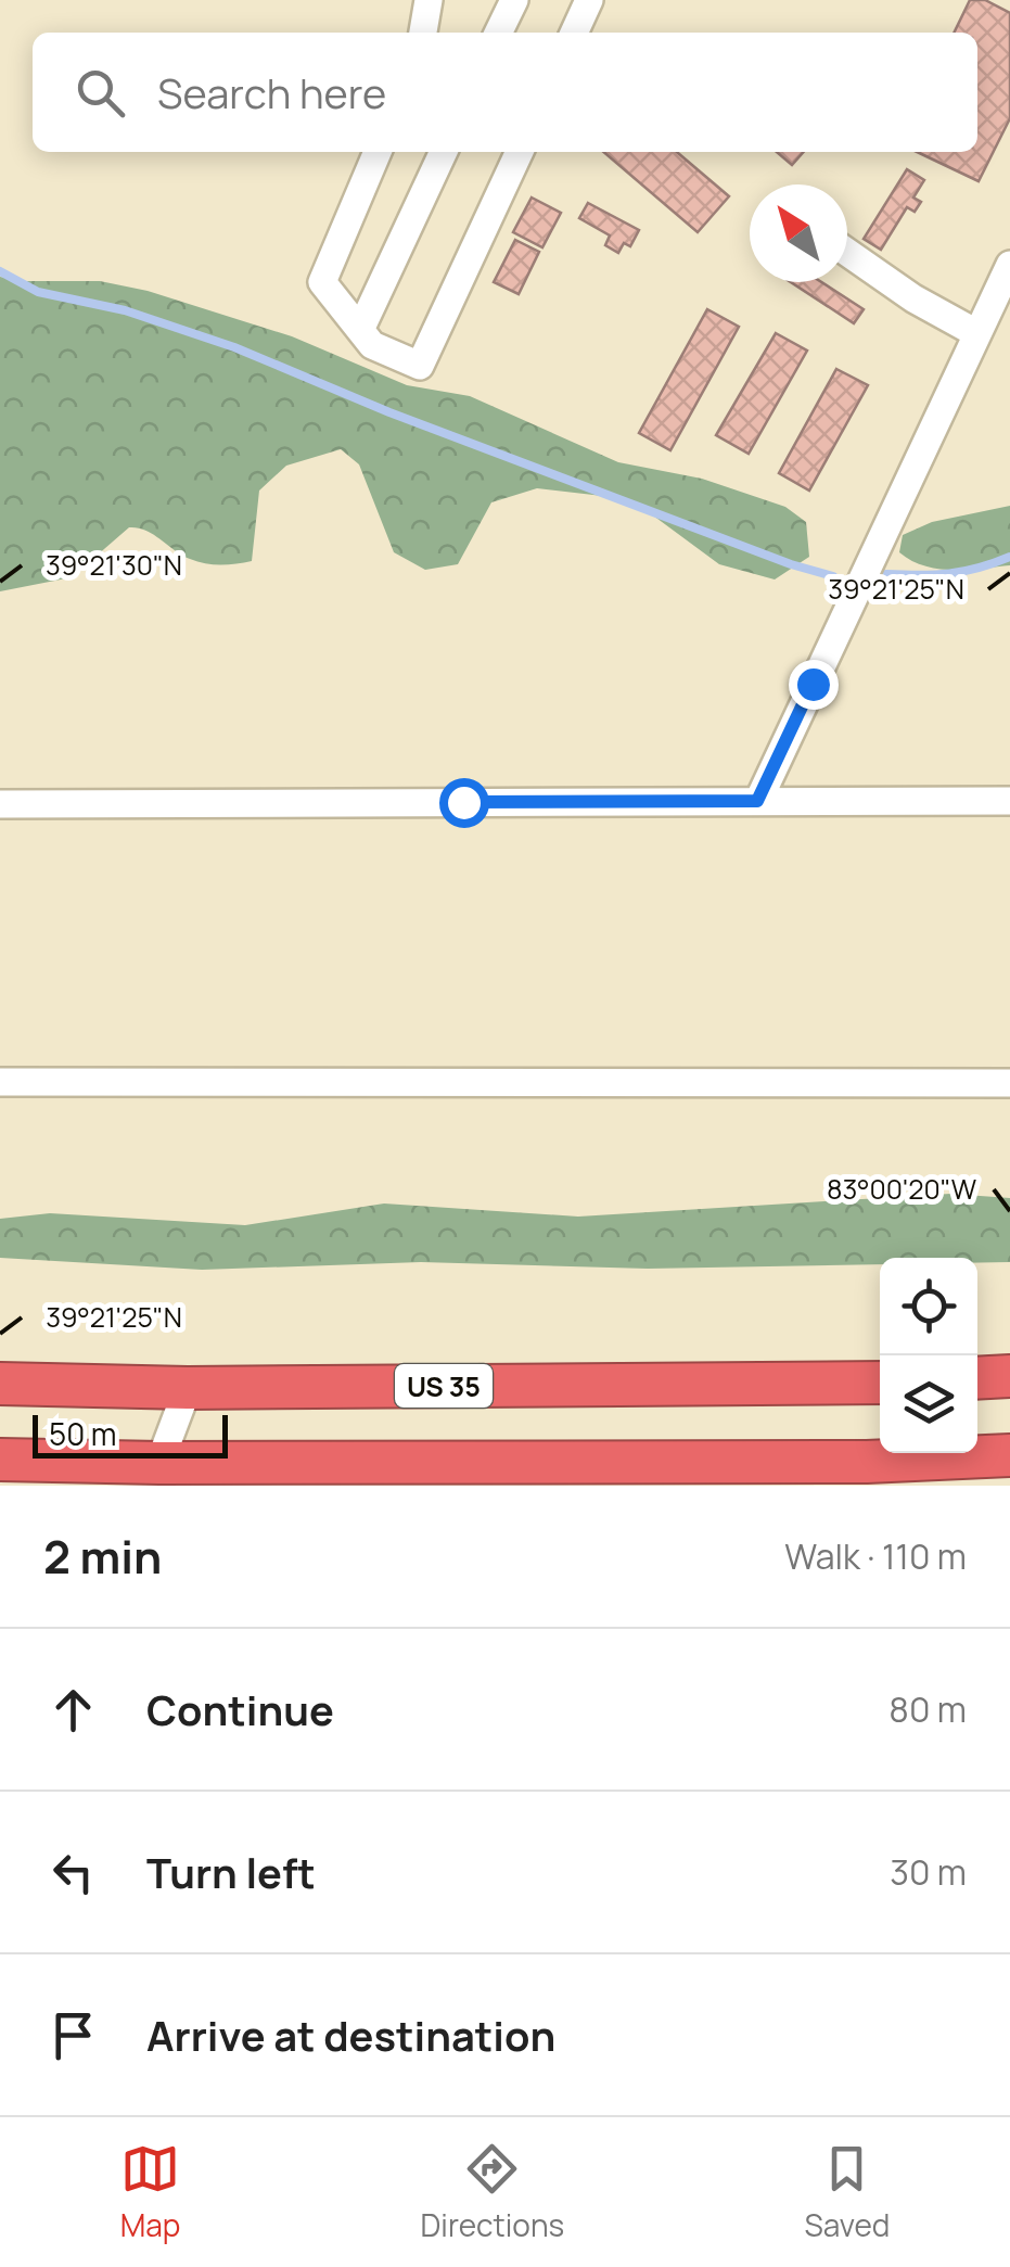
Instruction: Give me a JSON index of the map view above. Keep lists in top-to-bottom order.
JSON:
{
  "streets": {
    "highway": ["US 35"]
  },
  "scale_bar": "50 m",
  "north": "top left",
  "page": {
    "search": "Search here",
    "scale": "50 m",
    "heading": ["2 min", "Walk · 110 m"],
    "list": [
      ["Continue", "80 m"],
      ["Turn left", "30 m"],
      "Arrive at destination"
    ],
    "nav": ["Map", "Directions", "Saved"]
  },
  "coordinates": ["39°21'30\"N", "39°21'25\"N", "83°00'20\"W"]
}
